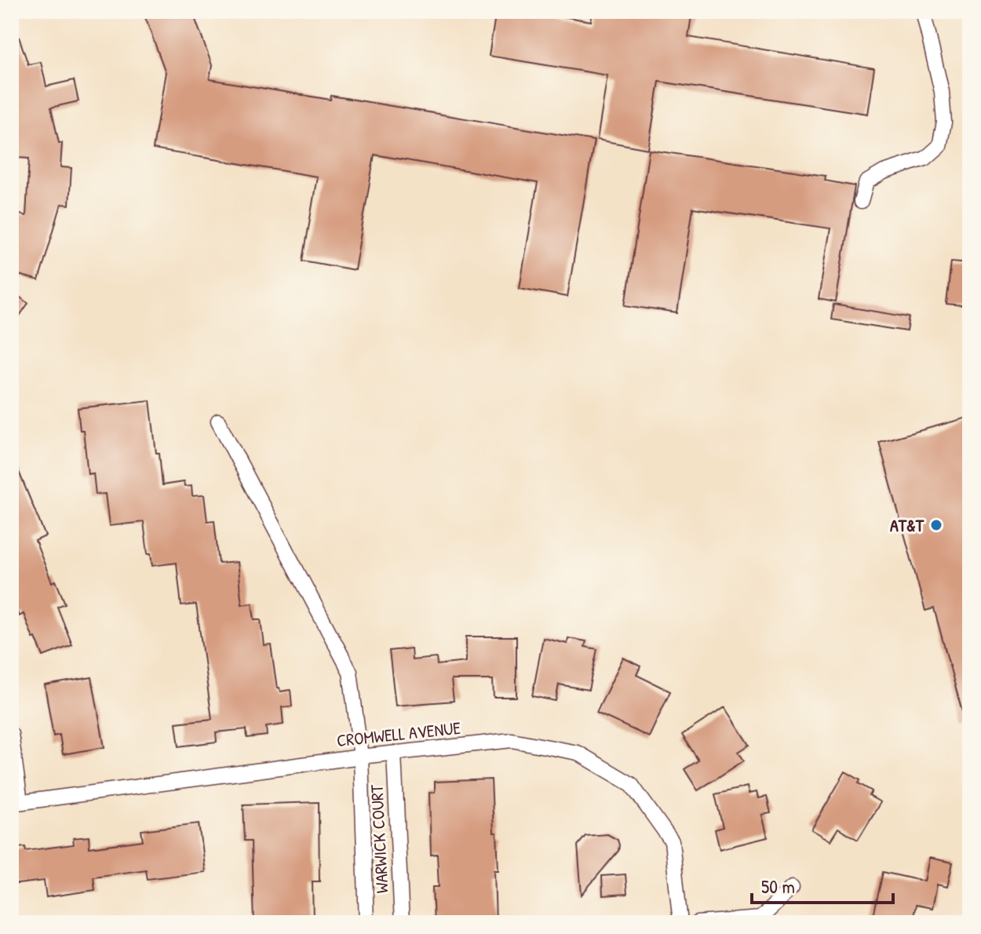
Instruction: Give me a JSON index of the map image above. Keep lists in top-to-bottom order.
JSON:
{
  "streets": {
    "street": ["CROMWELL AVENUE", "WARWICK COURT"]
  },
  "crossings": [
    ["CROMWELL AVENUE", "WARWICK COURT"]
  ],
  "places": ["AT&T"],
  "scale_bar": "50 m"
}
